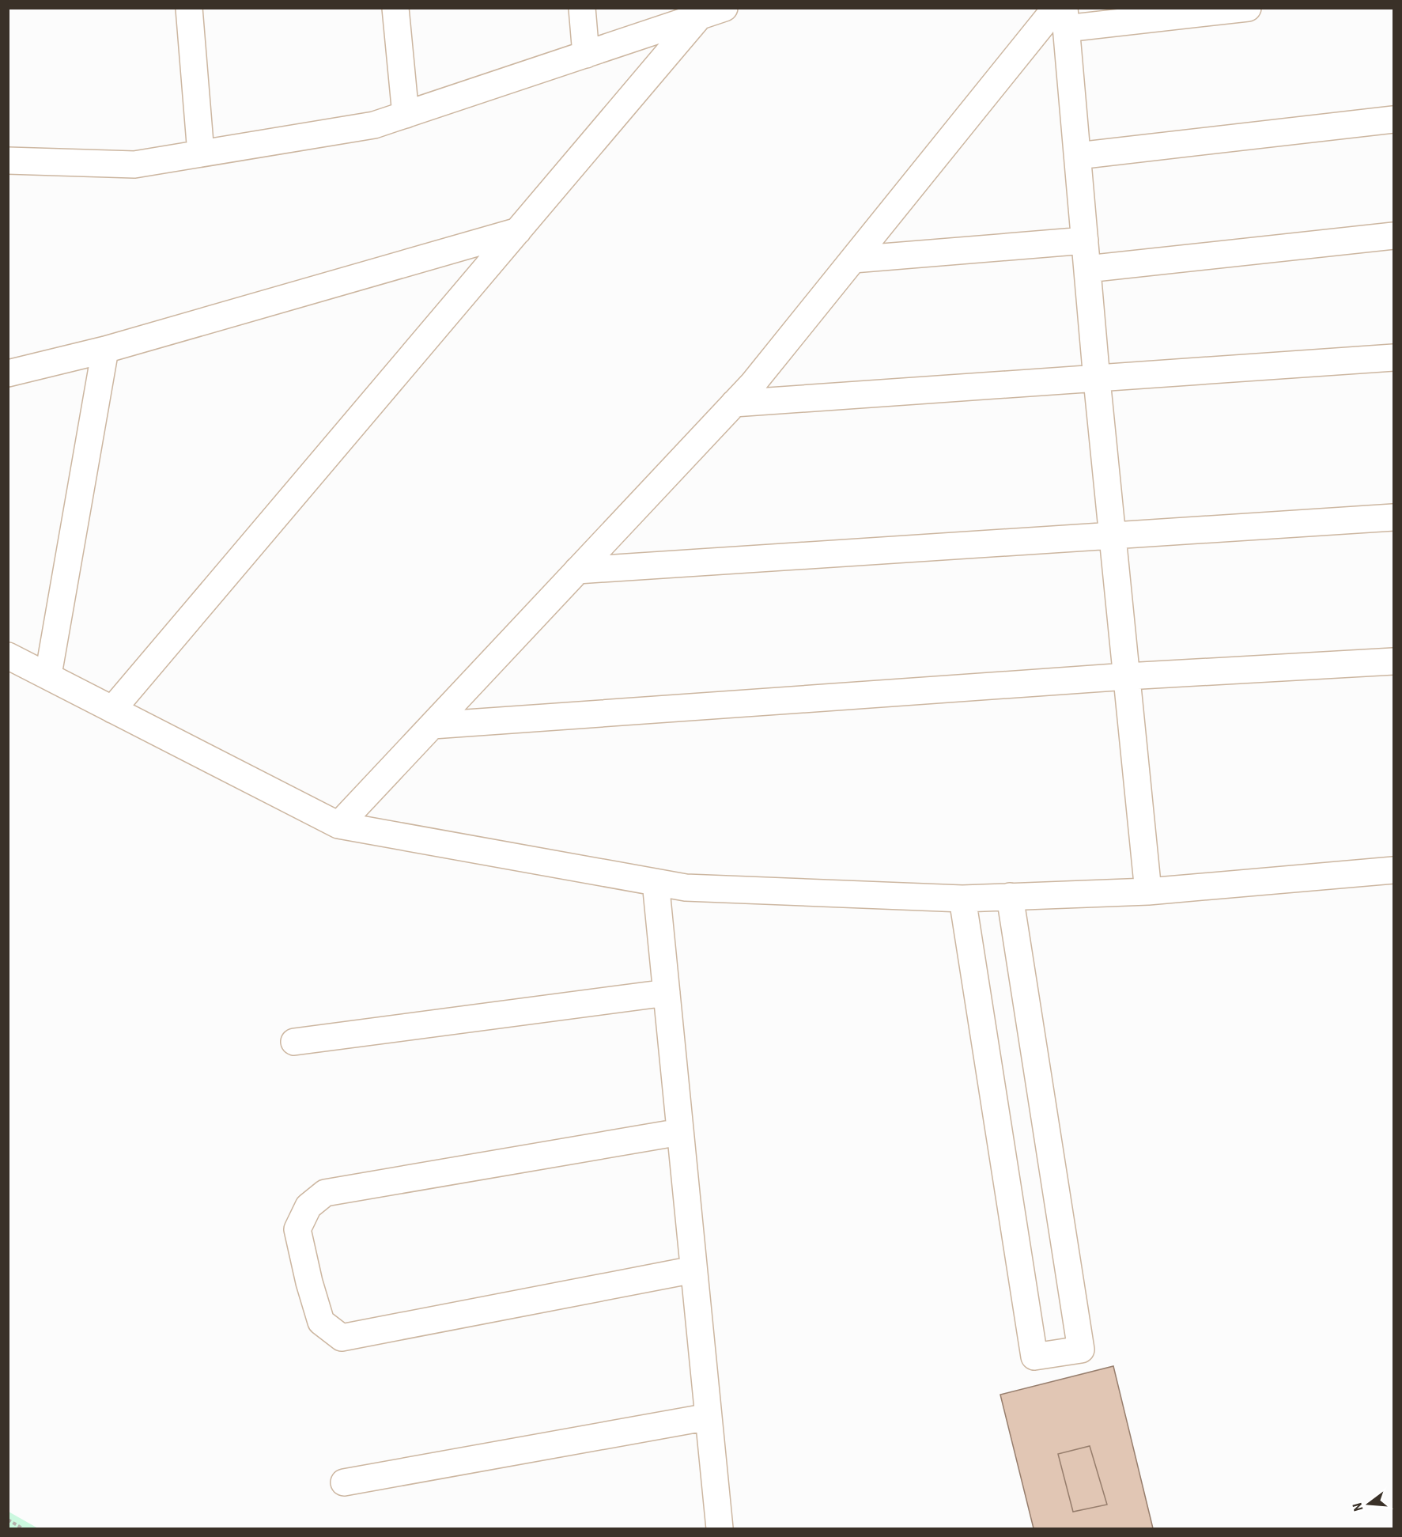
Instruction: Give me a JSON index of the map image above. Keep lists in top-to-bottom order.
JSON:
{
  "north": "left"
}
